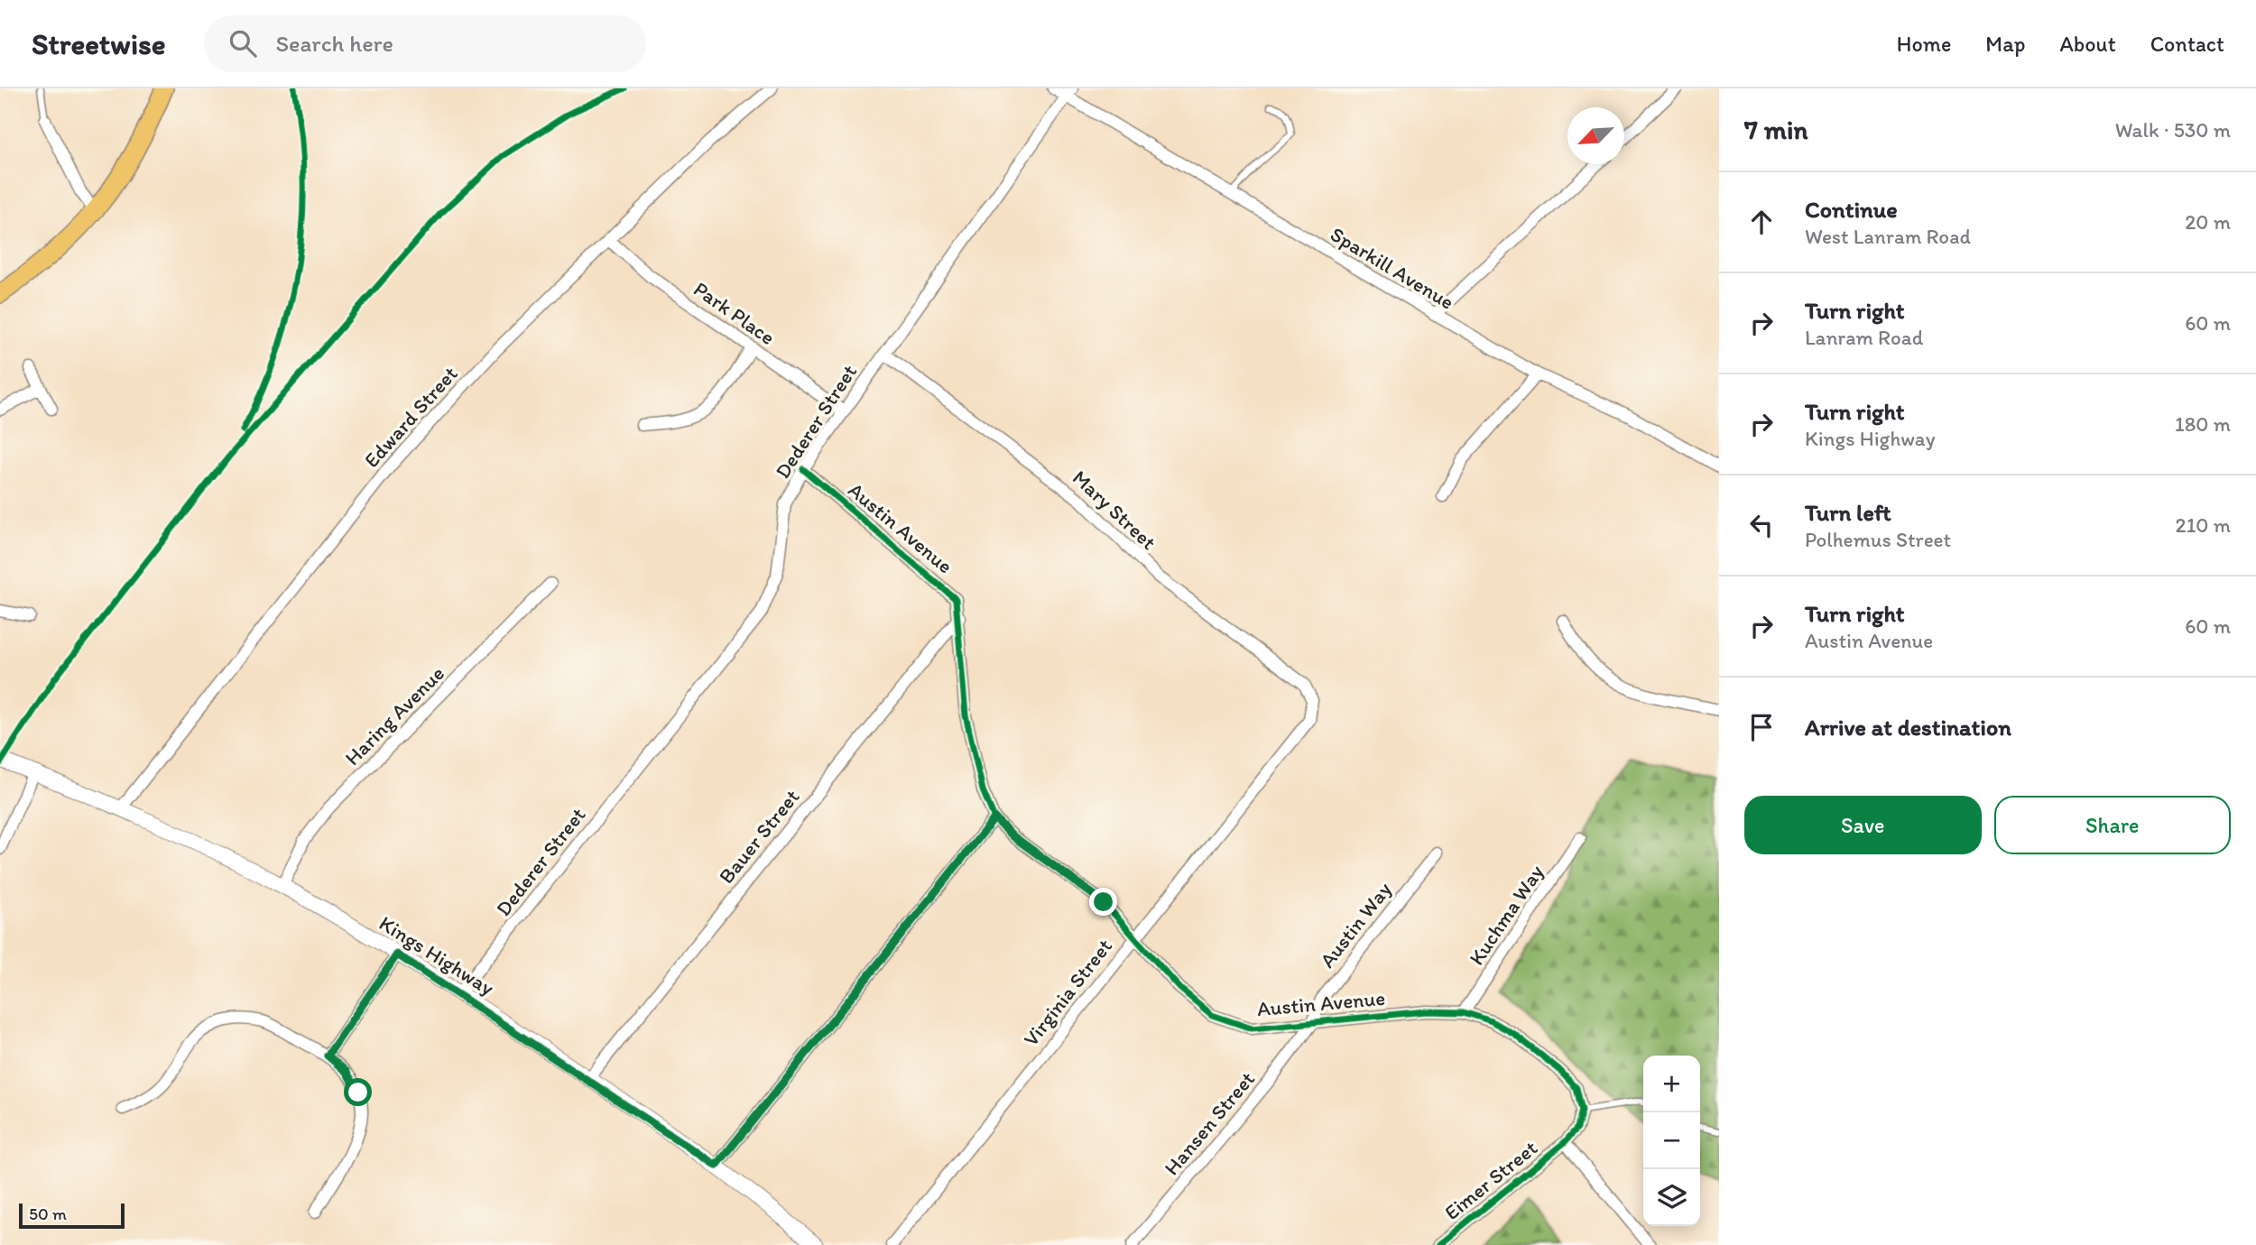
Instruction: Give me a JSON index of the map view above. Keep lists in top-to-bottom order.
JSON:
{
  "streets": {
    "street": [
      "Sparkill Avenue",
      "Park Place",
      "Edward Street",
      "Dederer Street",
      "Mary Street",
      "Austin Avenue",
      "Haring Avenue",
      "Bauer Street",
      "Kuchma Way",
      "Austin Way",
      "Kings Highway",
      "Virginia Street",
      "Hansen Street",
      "Eimer Street"
    ]
  },
  "crossings": [
    ["Sparkill Avenue", "Dederer Street"],
    ["Park Place", "Edward Street"],
    ["Park Place", "Dederer Street"],
    ["Edward Street", "Kings Highway"],
    ["Dederer Street", "Mary Street"],
    ["Dederer Street", "Austin Avenue"],
    ["Dederer Street", "Kings Highway"],
    ["Mary Street", "Virginia Street"],
    ["Austin Avenue", "Bauer Street"],
    ["Austin Avenue", "Kuchma Way"],
    ["Austin Avenue", "Austin Way"],
    ["Austin Avenue", "Virginia Street"],
    ["Austin Avenue", "Hansen Street"],
    ["Haring Avenue", "Kings Highway"],
    ["Bauer Street", "Kings Highway"],
    ["Austin Way", "Hansen Street"]
  ],
  "scale_bar": "50 m",
  "north": "bottom left",
  "page": {
    "header": "Streetwise",
    "search": "Search here",
    "nav": [
      "Home",
      "Map",
      "About",
      "Contact"
    ],
    "heading": ["7 min", "Walk · 530 m"],
    "list": [
      ["Continue", "West Lanram Road", "20 m"],
      ["Turn right", "Lanram Road", "60 m"],
      ["Turn right", "Kings Highway", "180 m"],
      ["Turn left", "Polhemus Street", "210 m"],
      ["Turn right", "Austin Avenue", "60 m"],
      "Arrive at destination"
    ],
    "buttons": ["Save", "Share"],
    "map_buttons": ["+", "−"],
    "scale": "50 m"
  }
}
